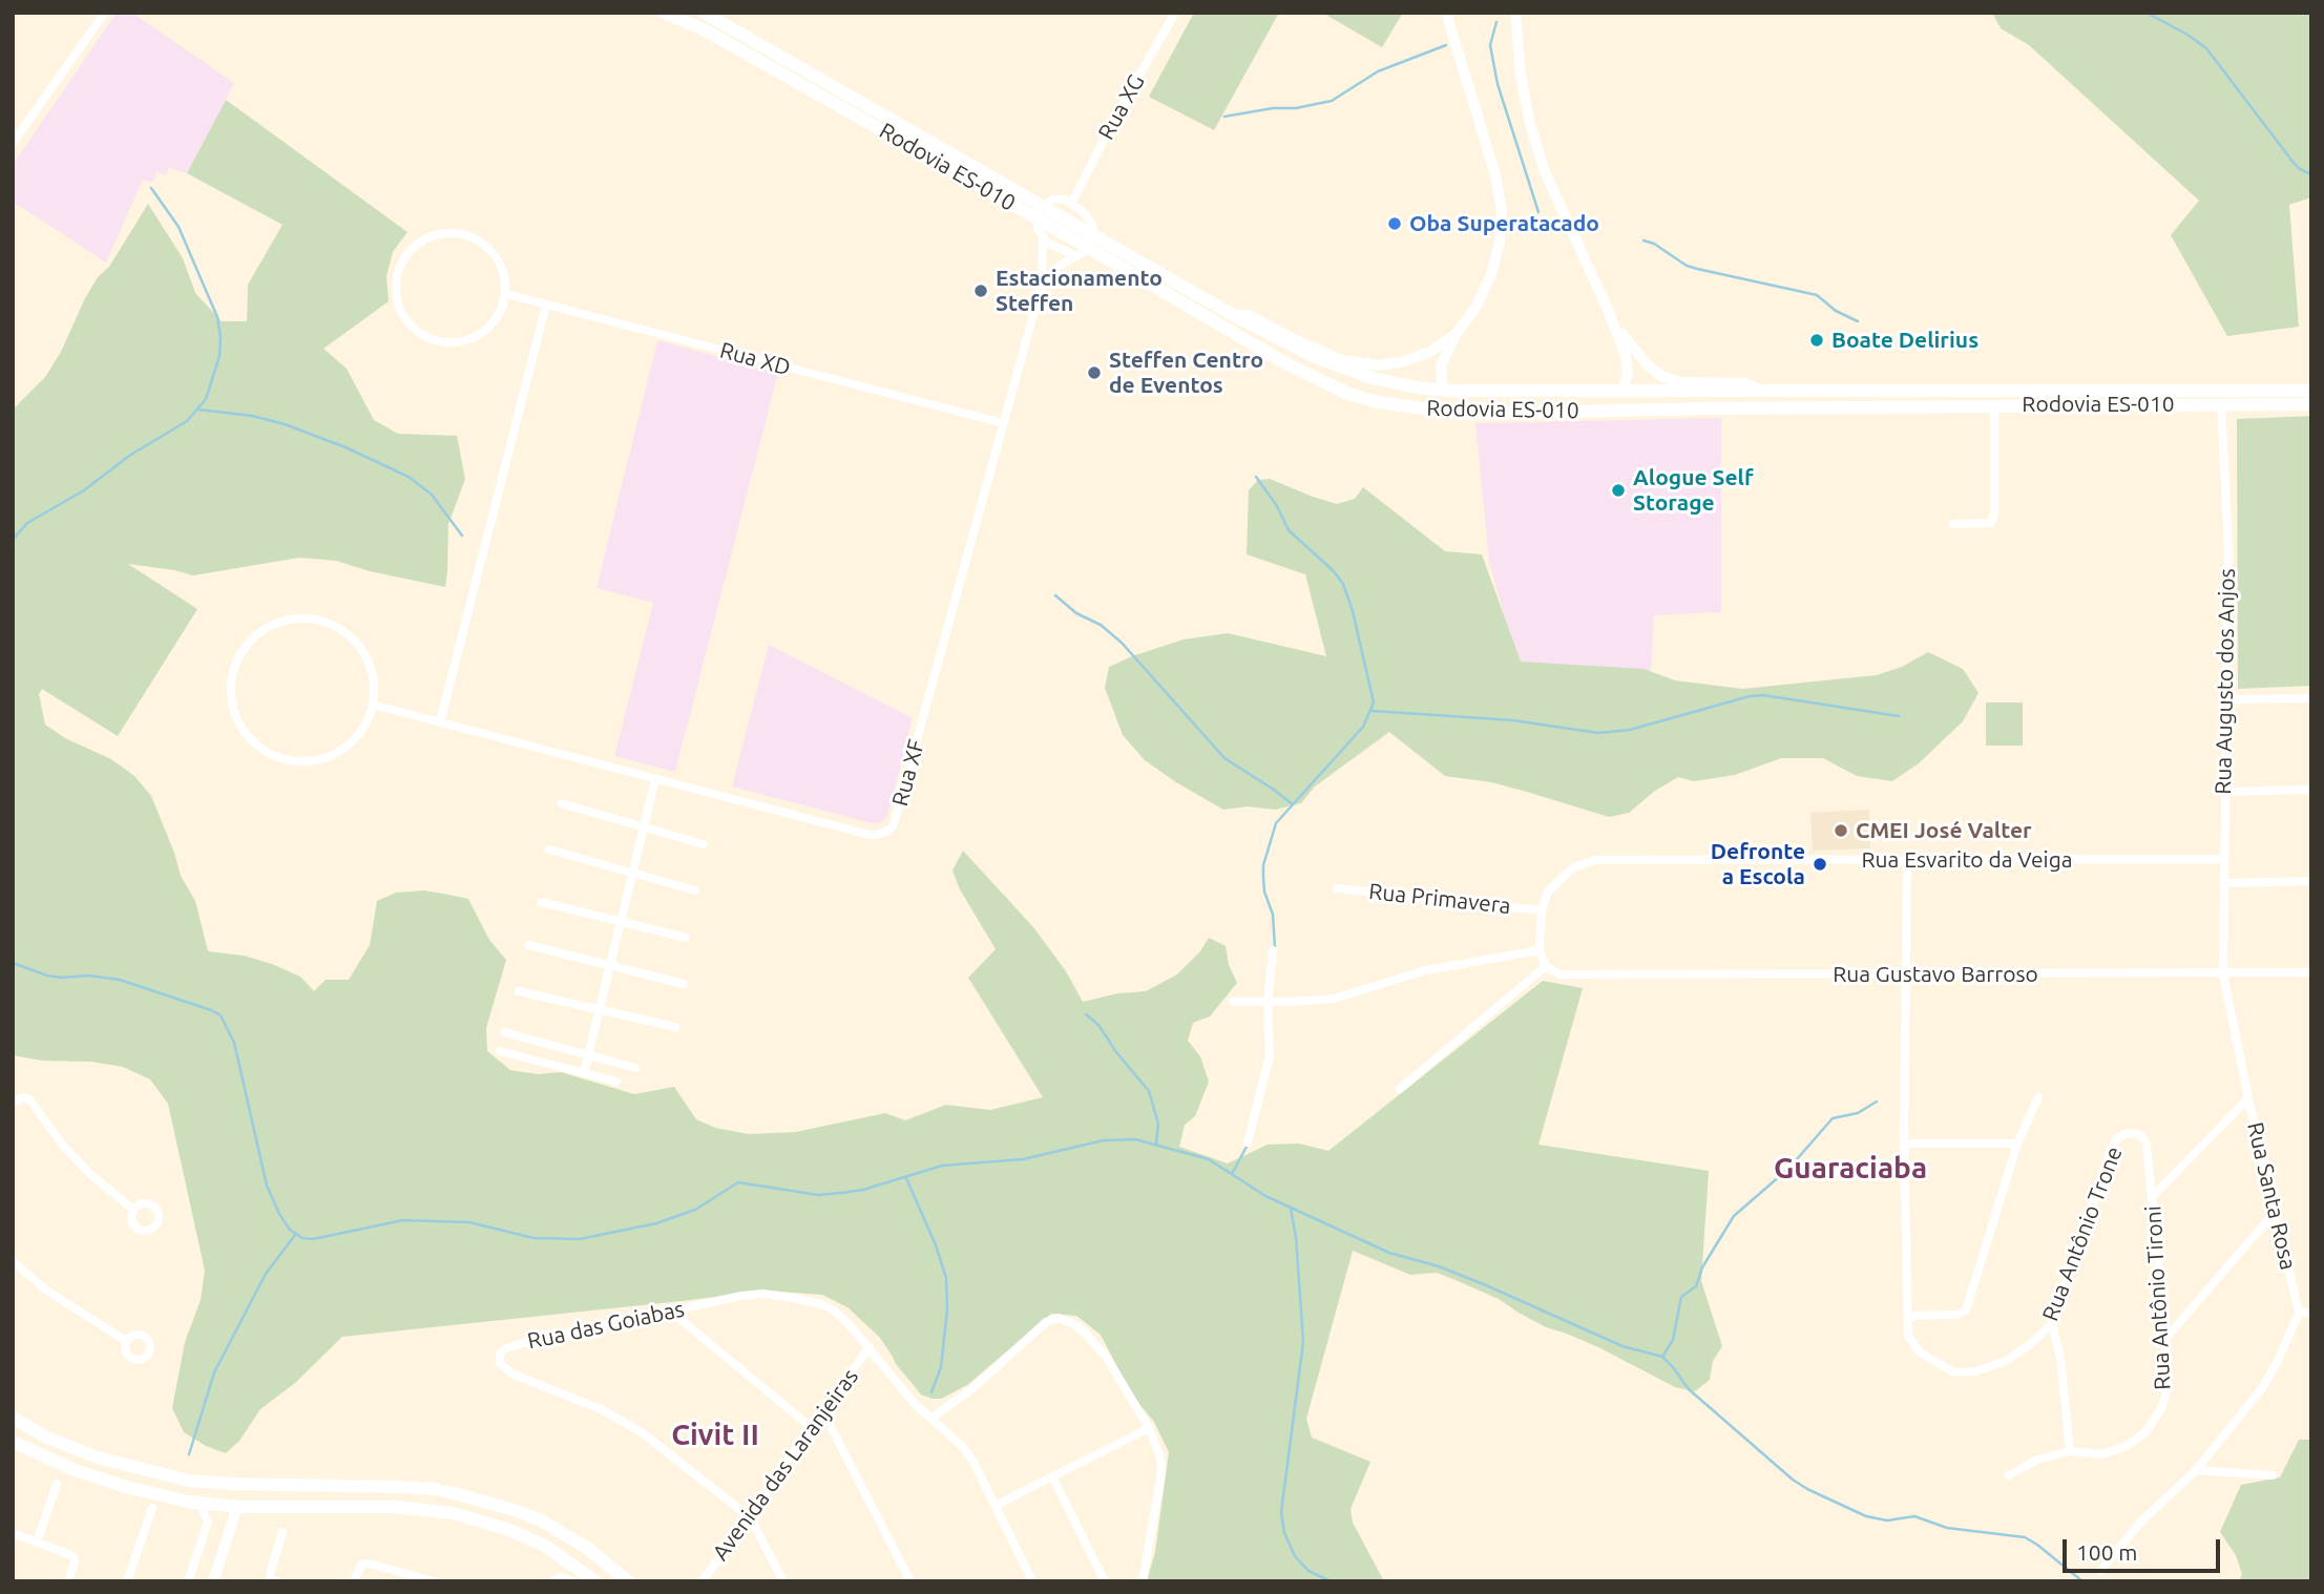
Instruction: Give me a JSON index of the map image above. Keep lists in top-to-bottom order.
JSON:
{
  "streets": {
    "main road": ["Rodovia ES-010"],
    "street": [
      "Rua XG",
      "Rua XD",
      "Rua Augusto dos Anjos",
      "Rua XF",
      "Rua Esvarito da Veiga",
      "Rua Primavera",
      "Rua Gustavo Barroso",
      "Rua Santa Rosa",
      "Rua Antônio Trone",
      "Rua Antônio Tironi",
      "Rua das Goiabas",
      "Avenida das Laranjeiras"
    ]
  },
  "crossings": [
    ["Rodovia ES-010", "Rua Augusto dos Anjos"],
    ["Rodovia ES-010", "Rua XF"],
    ["Rua XD", "Rua XF"],
    ["Rua Augusto dos Anjos", "Rua Esvarito da Veiga"],
    ["Rua Augusto dos Anjos", "Rua Gustavo Barroso"],
    ["Rua Augusto dos Anjos", "Rua Santa Rosa"],
    ["Rua Esvarito da Veiga", "Rua Primavera"],
    ["Rua Esvarito da Veiga", "Rua Gustavo Barroso"],
    ["Rua Gustavo Barroso", "Rua Santa Rosa"],
    ["Rua Antônio Trone", "Rua Antônio Tironi"],
    ["Rua das Goiabas", "Avenida das Laranjeiras"]
  ],
  "districts": ["Guaraciaba", "Civit II"],
  "places": [
    "Oba Superatacado",
    "Estacionamento Steffen",
    "Boate Delirius",
    "Steffen Centro de Eventos",
    "Alogue Self Storage",
    "CMEI José Valter",
    "Defronte a Escola"
  ],
  "scale_bar": "100 m"
}
